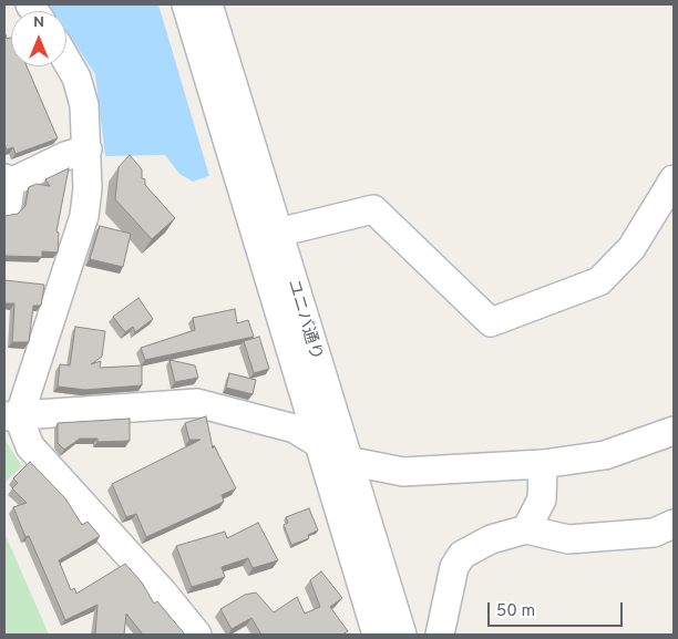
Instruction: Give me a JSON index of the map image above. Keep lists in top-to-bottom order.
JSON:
{
  "streets": {
    "street": ["ユニバ通り"]
  },
  "scale_bar": "50 m",
  "north": "top"
}
